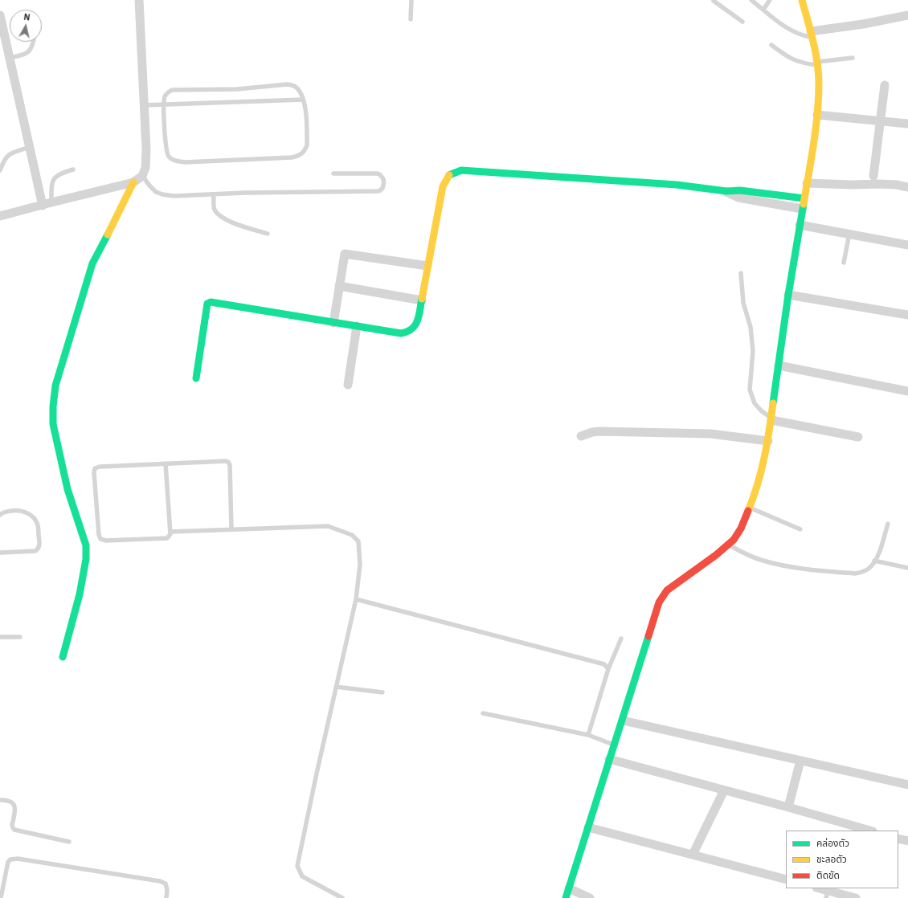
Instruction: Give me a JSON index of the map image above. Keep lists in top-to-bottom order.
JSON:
{
  "legend": ["คล่องตัว", "ชะลอตัว", "ติดขัด"],
  "north": "top"
}
